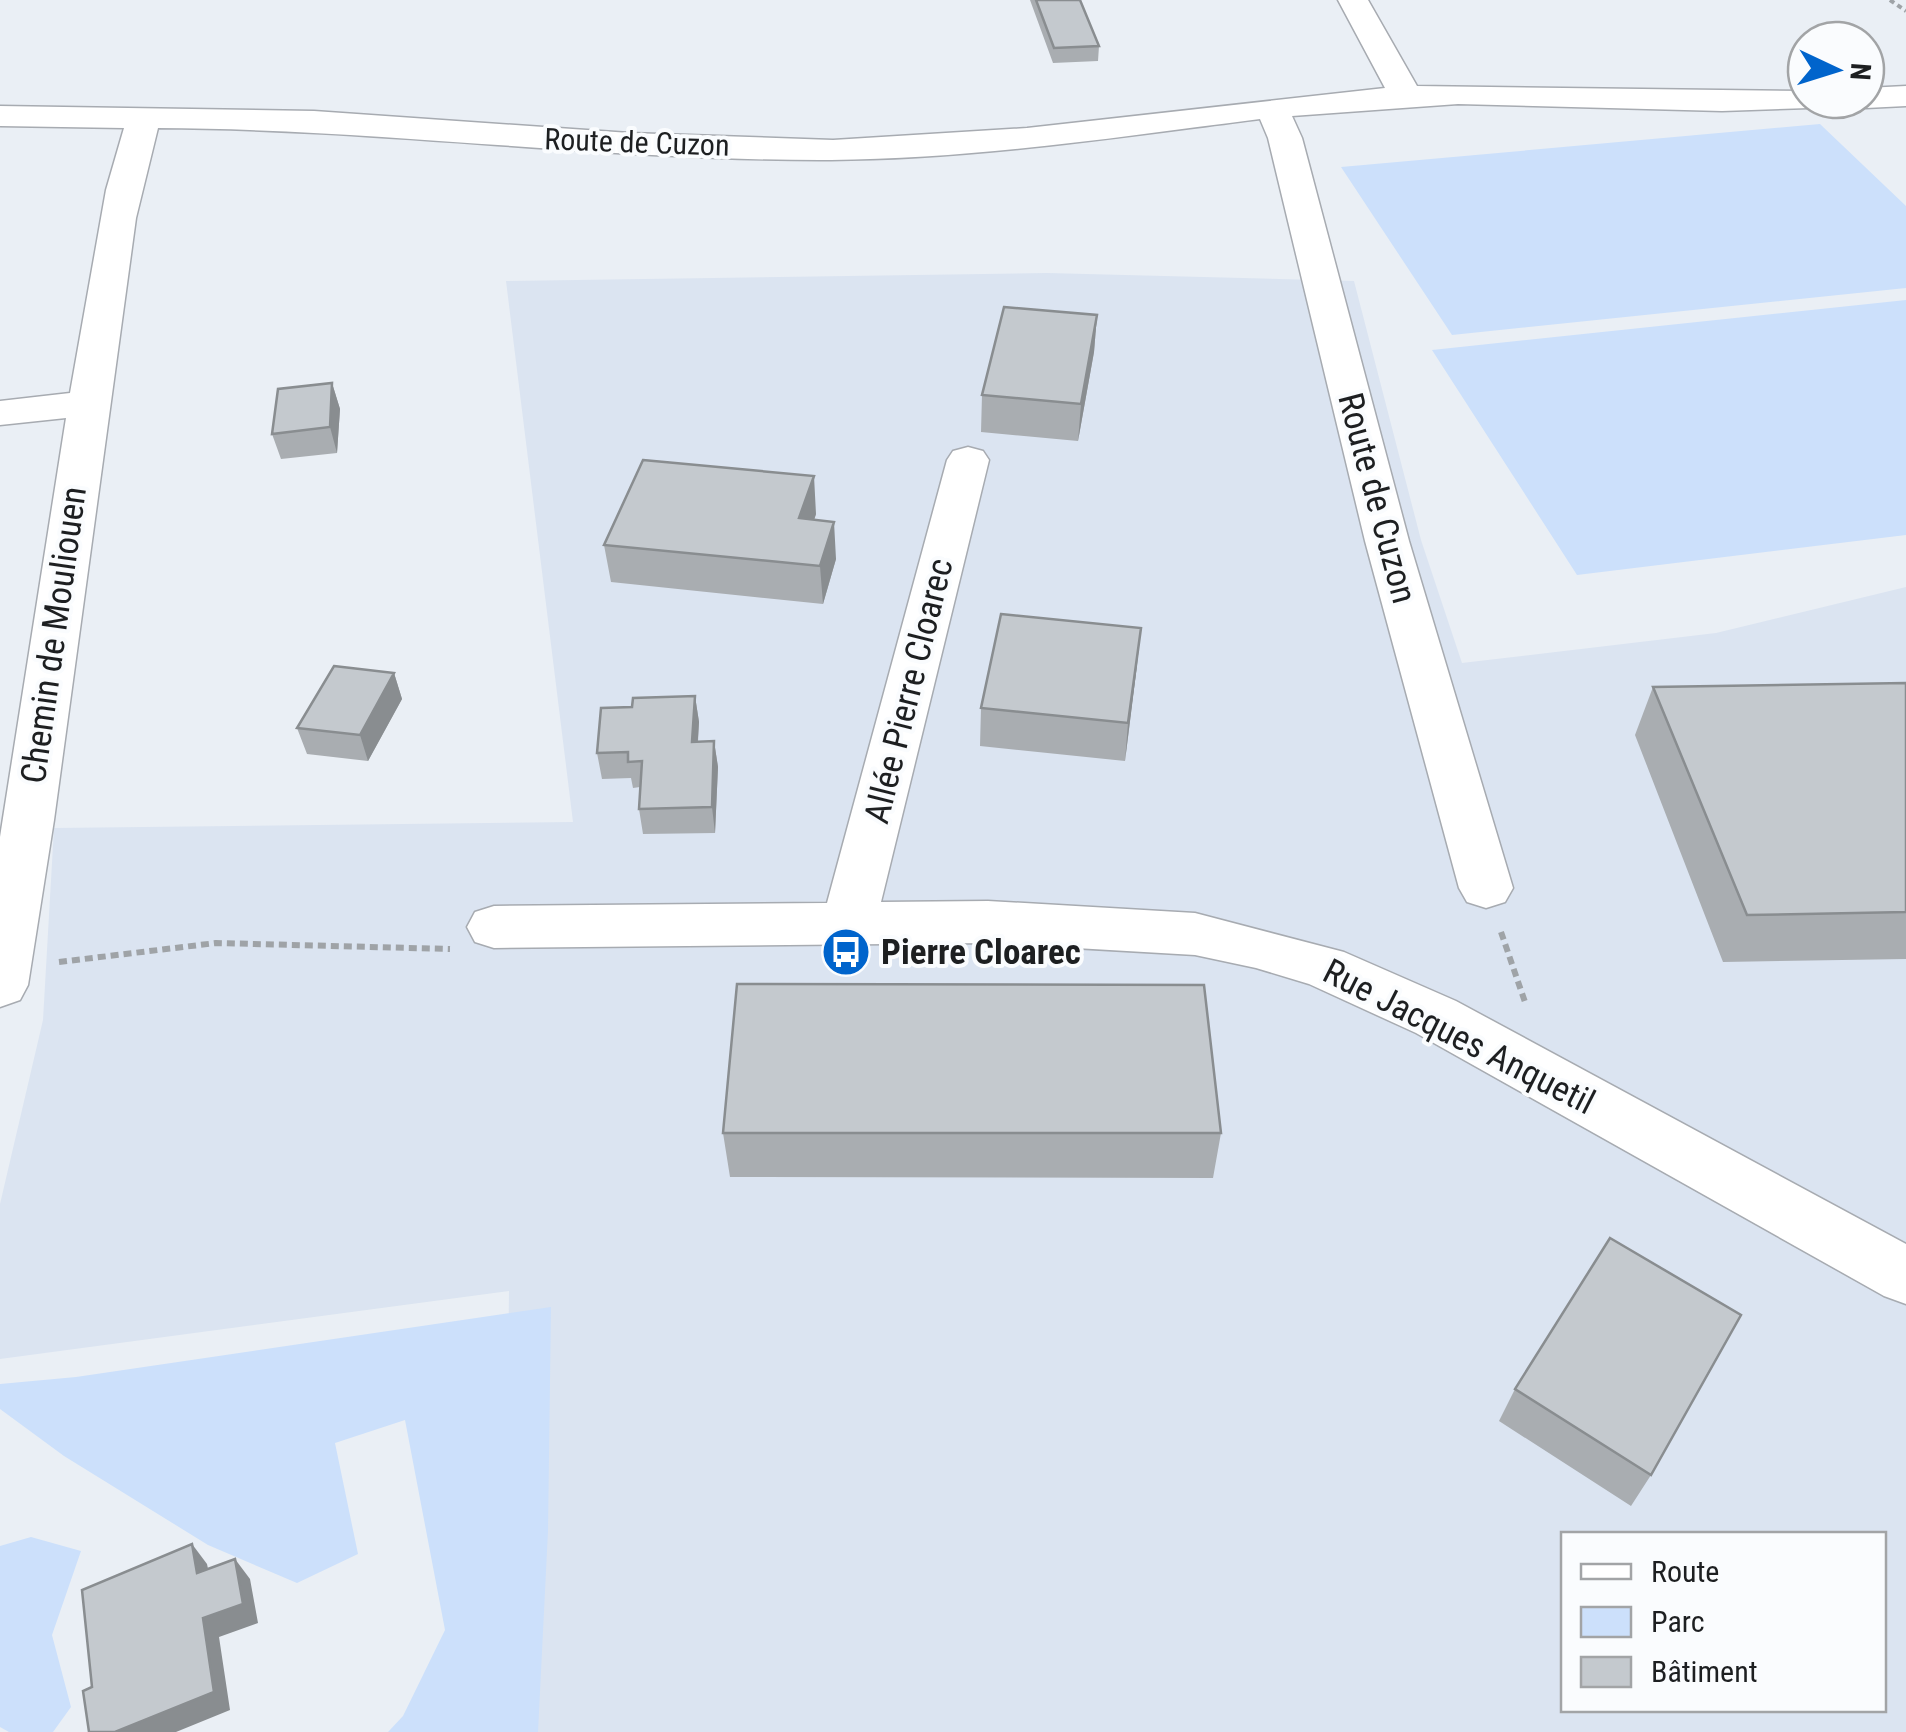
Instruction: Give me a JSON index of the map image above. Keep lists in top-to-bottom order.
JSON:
{
  "streets": {
    "street": [
      "Route de Cuzon",
      "Chemin de Mouliouen",
      "Allée Pierre Cloarec",
      "Rue Jacques Anquetil"
    ]
  },
  "crossings": [
    ["Route de Cuzon", "Chemin de Mouliouen"],
    ["Allée Pierre Cloarec", "Rue Jacques Anquetil"]
  ],
  "places": {
    "bus stop": ["Pierre Cloarec"]
  },
  "legend": ["Route", "Parc", "Bâtiment"],
  "north": "right"
}
